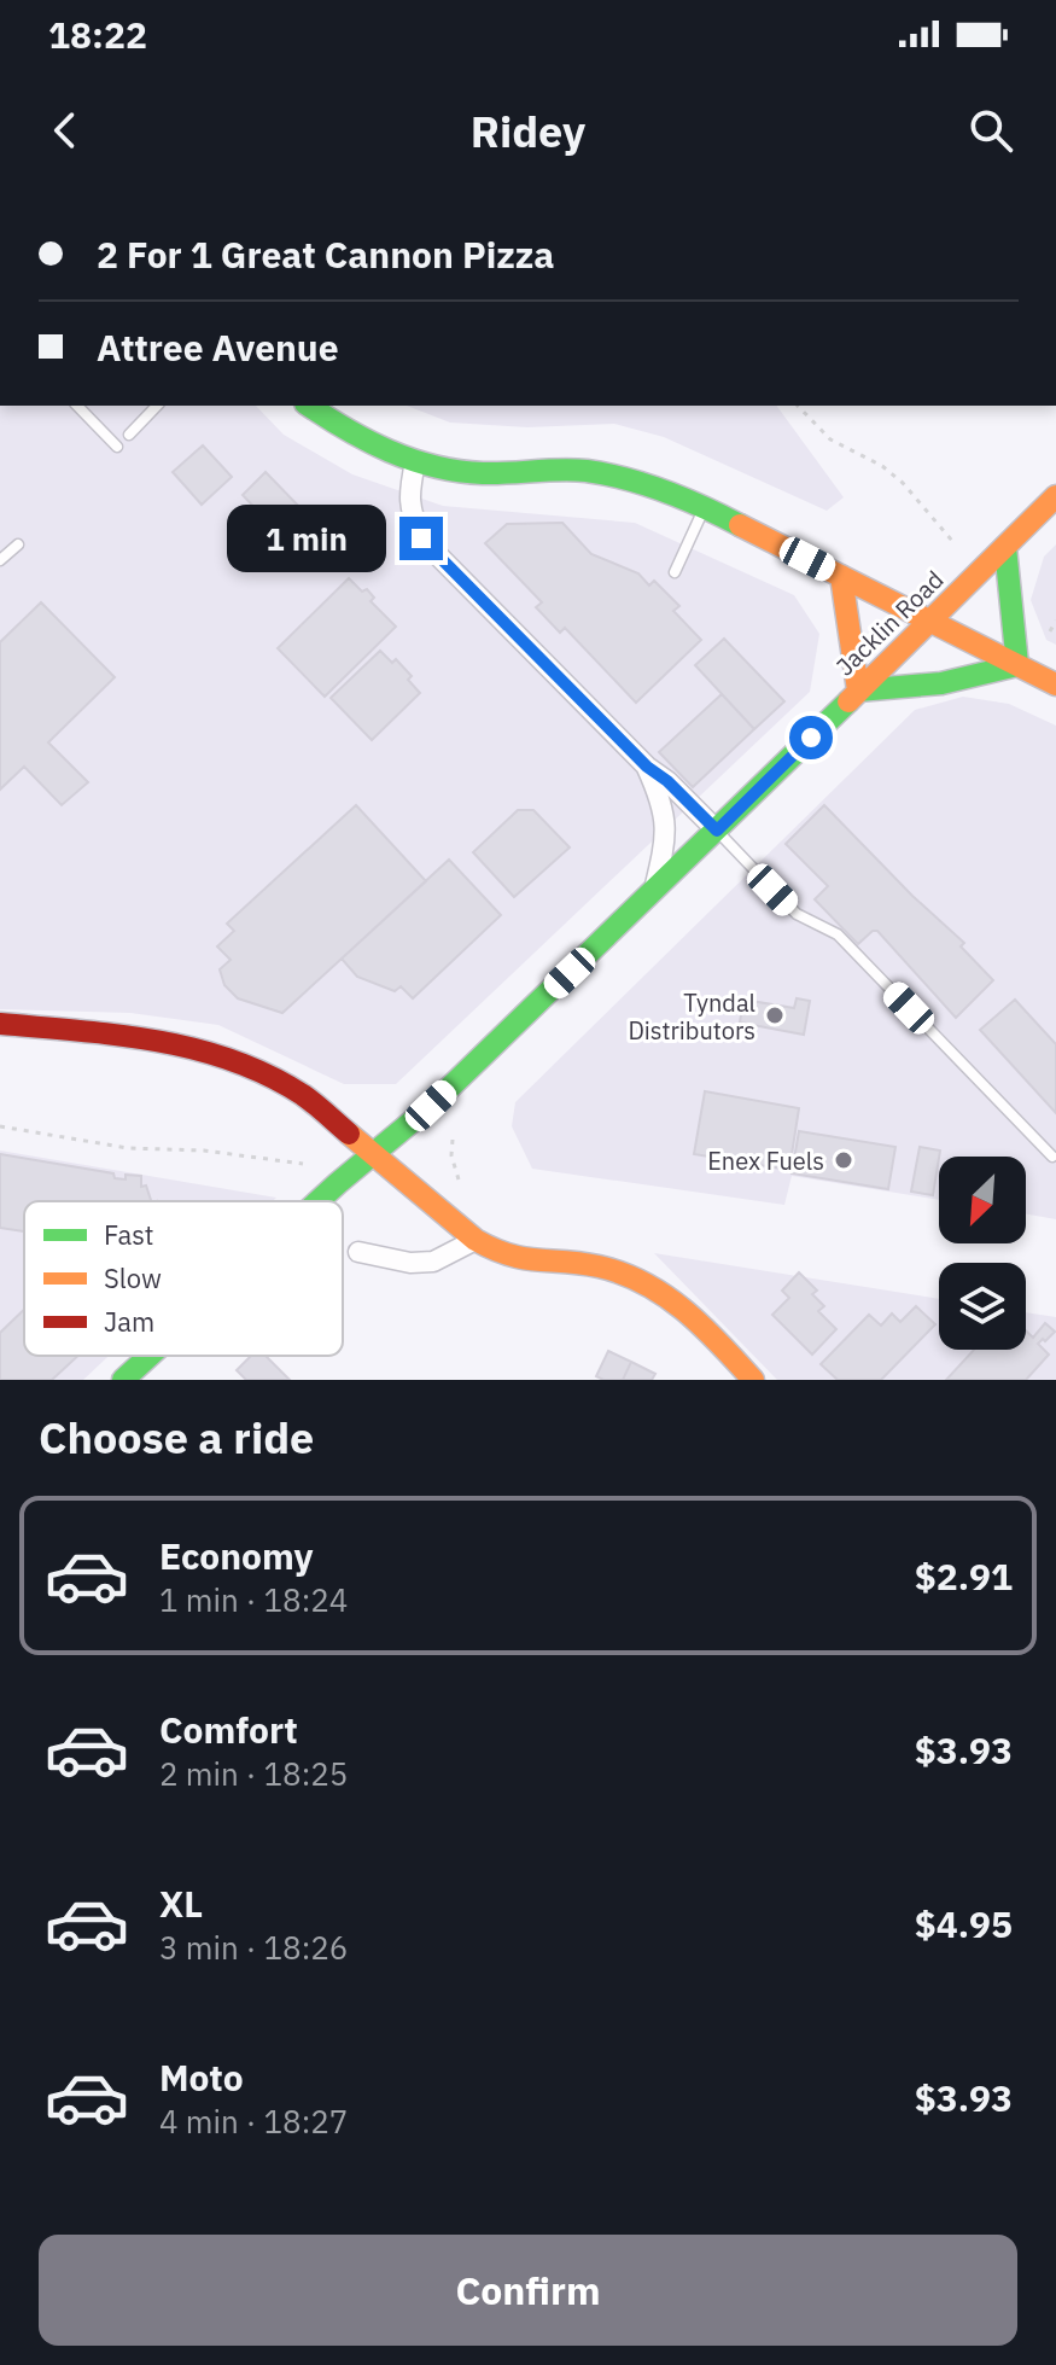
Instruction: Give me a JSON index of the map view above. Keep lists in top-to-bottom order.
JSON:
{
  "streets": {
    "main road": ["Jacklin Road"]
  },
  "places": ["Tyndal Distributors", "Enex Fuels"],
  "legend": ["Fast", "Slow", "Jam"],
  "north": "bottom left",
  "page": {
    "status": "18:22",
    "header": "Ridey",
    "banner": ["2 For 1 Great Cannon Pizza", "Attree Avenue"],
    "bubble": "1 min",
    "heading": "Choose a ride",
    "list": [
      {
        "name": "Economy",
        "note": "1 min · 18:24",
        "value": "$2.91"
      },
      {
        "name": "Comfort",
        "note": "2 min · 18:25",
        "value": "$3.93"
      },
      {
        "name": "XL",
        "note": "3 min · 18:26",
        "value": "$4.95"
      },
      {
        "name": "Moto",
        "note": "4 min · 18:27",
        "value": "$3.93"
      }
    ],
    "buttons": "Confirm"
  }
}
